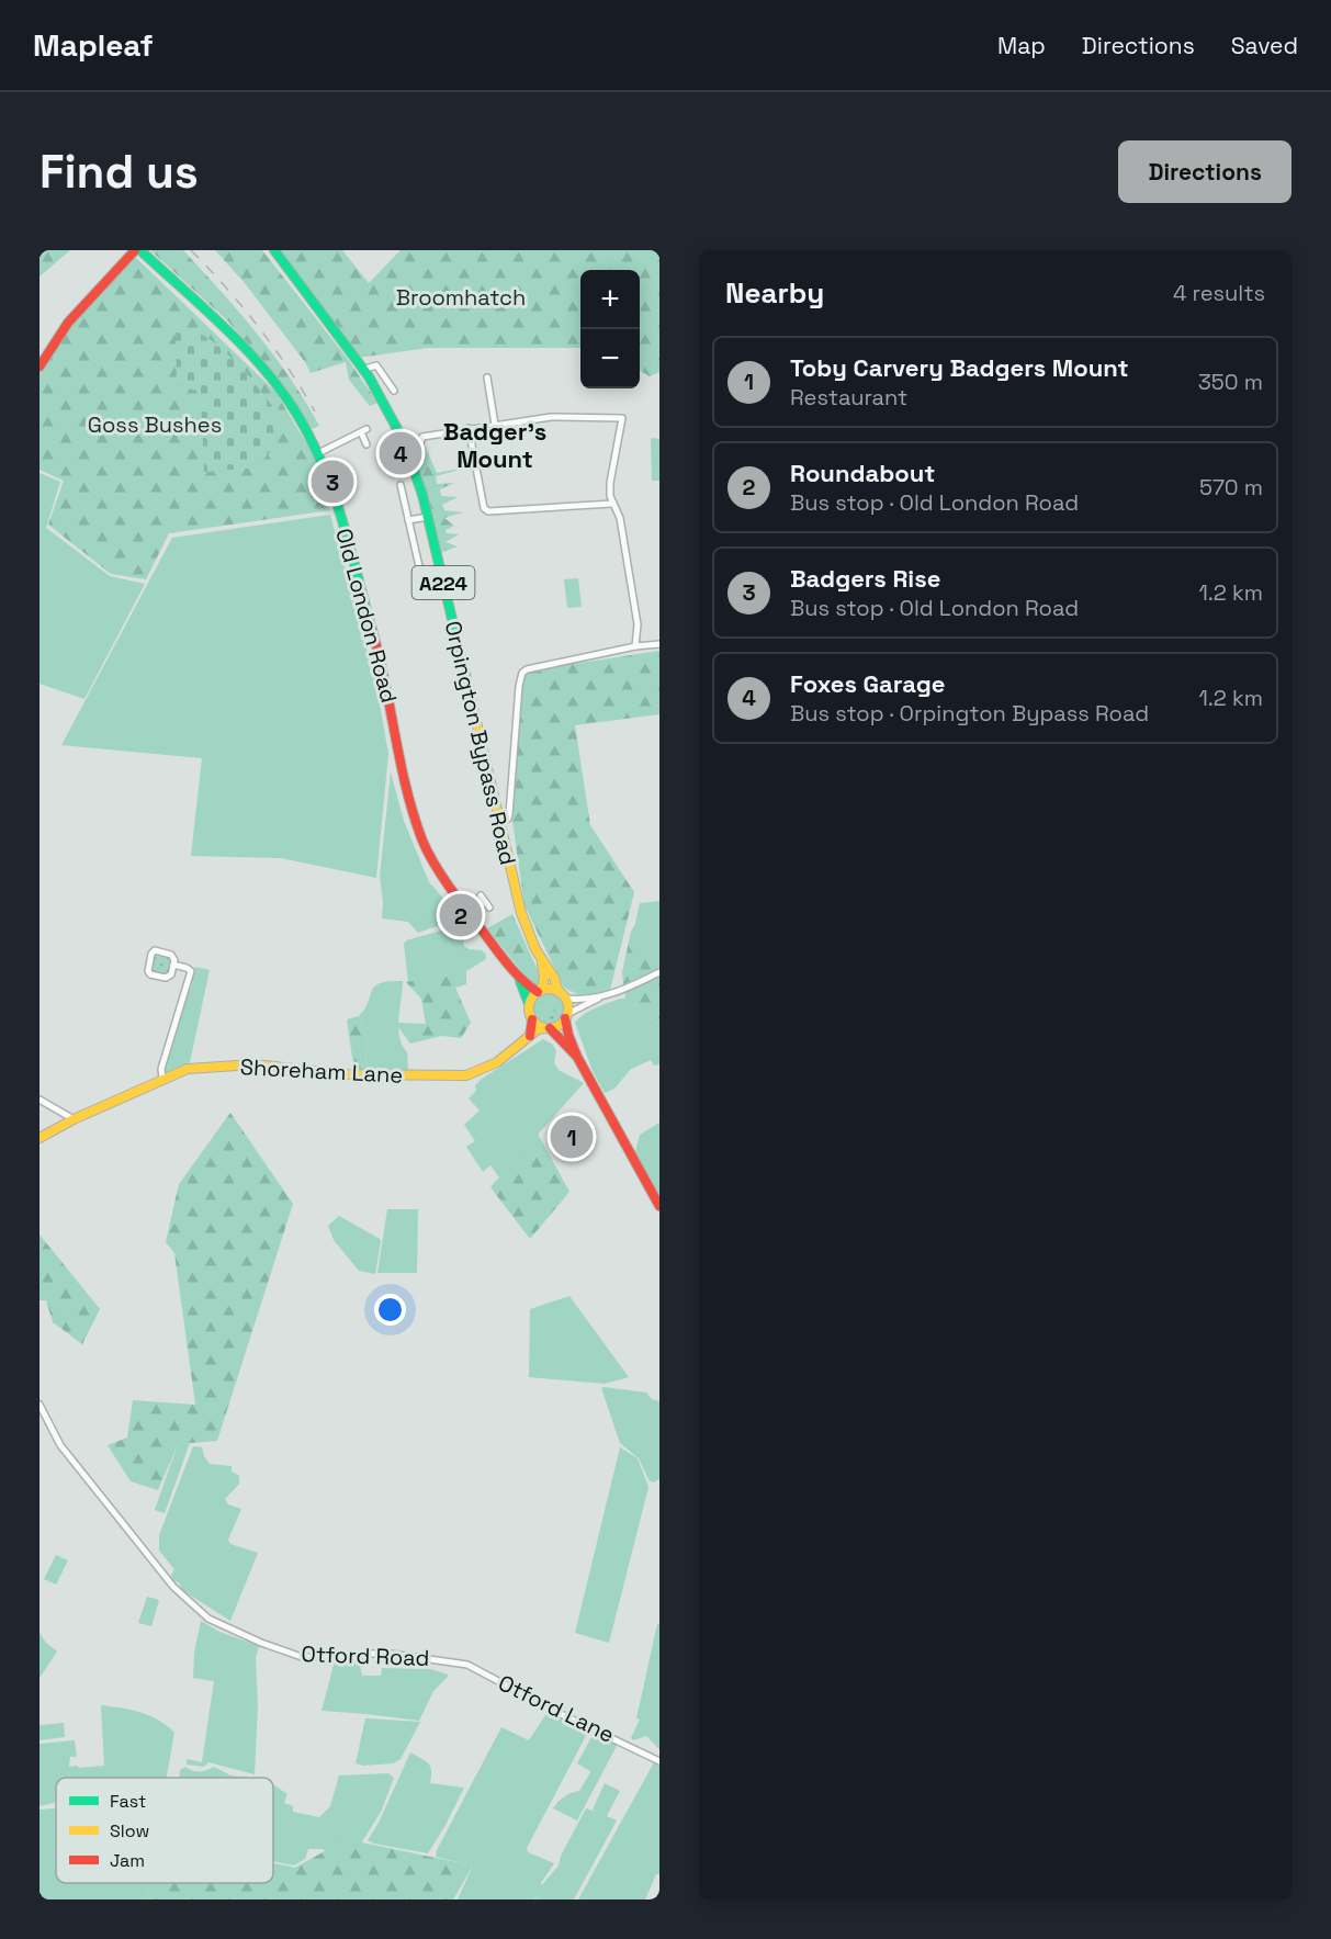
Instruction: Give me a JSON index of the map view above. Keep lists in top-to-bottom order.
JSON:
{
  "streets": {
    "street": [
      "A224",
      "Old London Road",
      "Orpington Bypass Road",
      "Shoreham Lane",
      "Otford Road",
      "Otford Lane"
    ]
  },
  "crossings": [
    ["Old London Road", "Orpington Bypass Road"],
    ["Old London Road", "Shoreham Lane"],
    ["Orpington Bypass Road", "Shoreham Lane"],
    ["Otford Road", "Otford Lane"]
  ],
  "districts": ["Badger's Mount"],
  "parks": ["Broomhatch", "Goss Bushes"],
  "legend": ["Fast", "Slow", "Jam"],
  "page": {
    "header": "Mapleaf",
    "nav": ["Map", "Directions", "Saved"],
    "buttons": "Directions",
    "title": "Find us",
    "heading": ["Nearby", "4 results"],
    "map_buttons": ["+", "−"],
    "list": [
      {
        "mark": "1",
        "name": "Toby Carvery Badgers Mount",
        "note": "Restaurant",
        "value": "350 m"
      },
      {
        "mark": "2",
        "name": "Roundabout",
        "note": "Bus stop · Old London Road",
        "value": "570 m"
      },
      {
        "mark": "3",
        "name": "Badgers Rise",
        "note": "Bus stop · Old London Road",
        "value": "1.2 km"
      },
      {
        "mark": "4",
        "name": "Foxes Garage",
        "note": "Bus stop · Orpington Bypass Road",
        "value": "1.2 km"
      }
    ],
    "pins": [
      "4",
      "3",
      "2",
      "1"
    ]
  }
}
